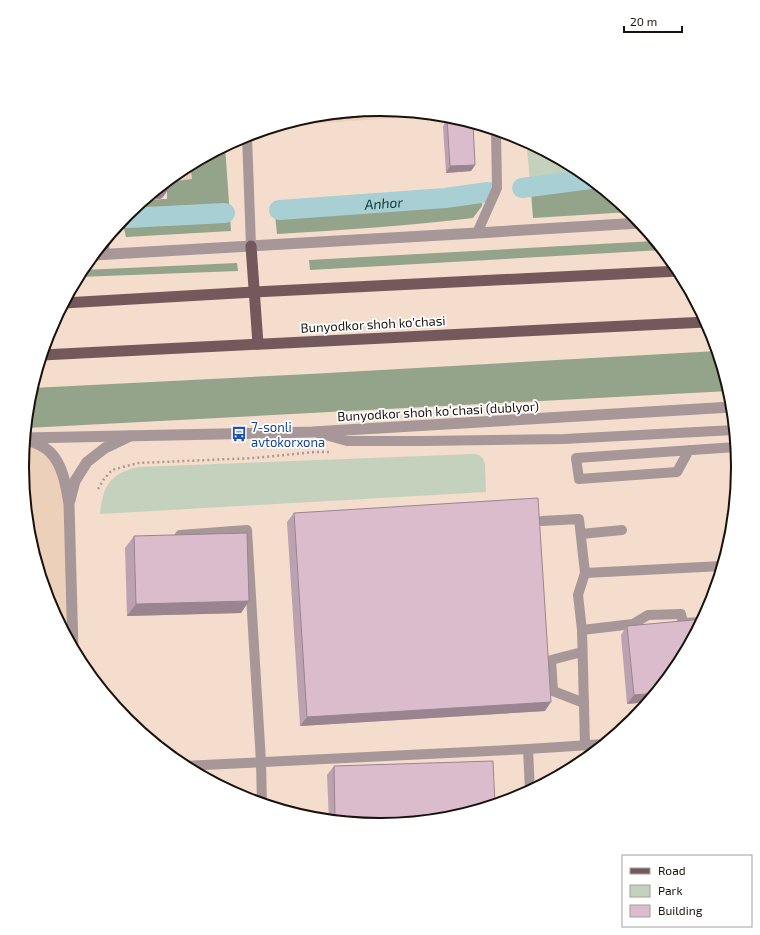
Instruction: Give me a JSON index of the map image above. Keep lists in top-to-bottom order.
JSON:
{
  "streets": {
    "main road": ["Bunyodkor shoh ko'chasi"],
    "street": ["Bunyodkor shoh koʻchasi (dublyor)"]
  },
  "water": ["Anhor"],
  "places": {
    "bus stop": ["7-sonli avtokorxona"]
  },
  "legend": ["Road", "Park", "Building"],
  "scale_bar": "20 m"
}
